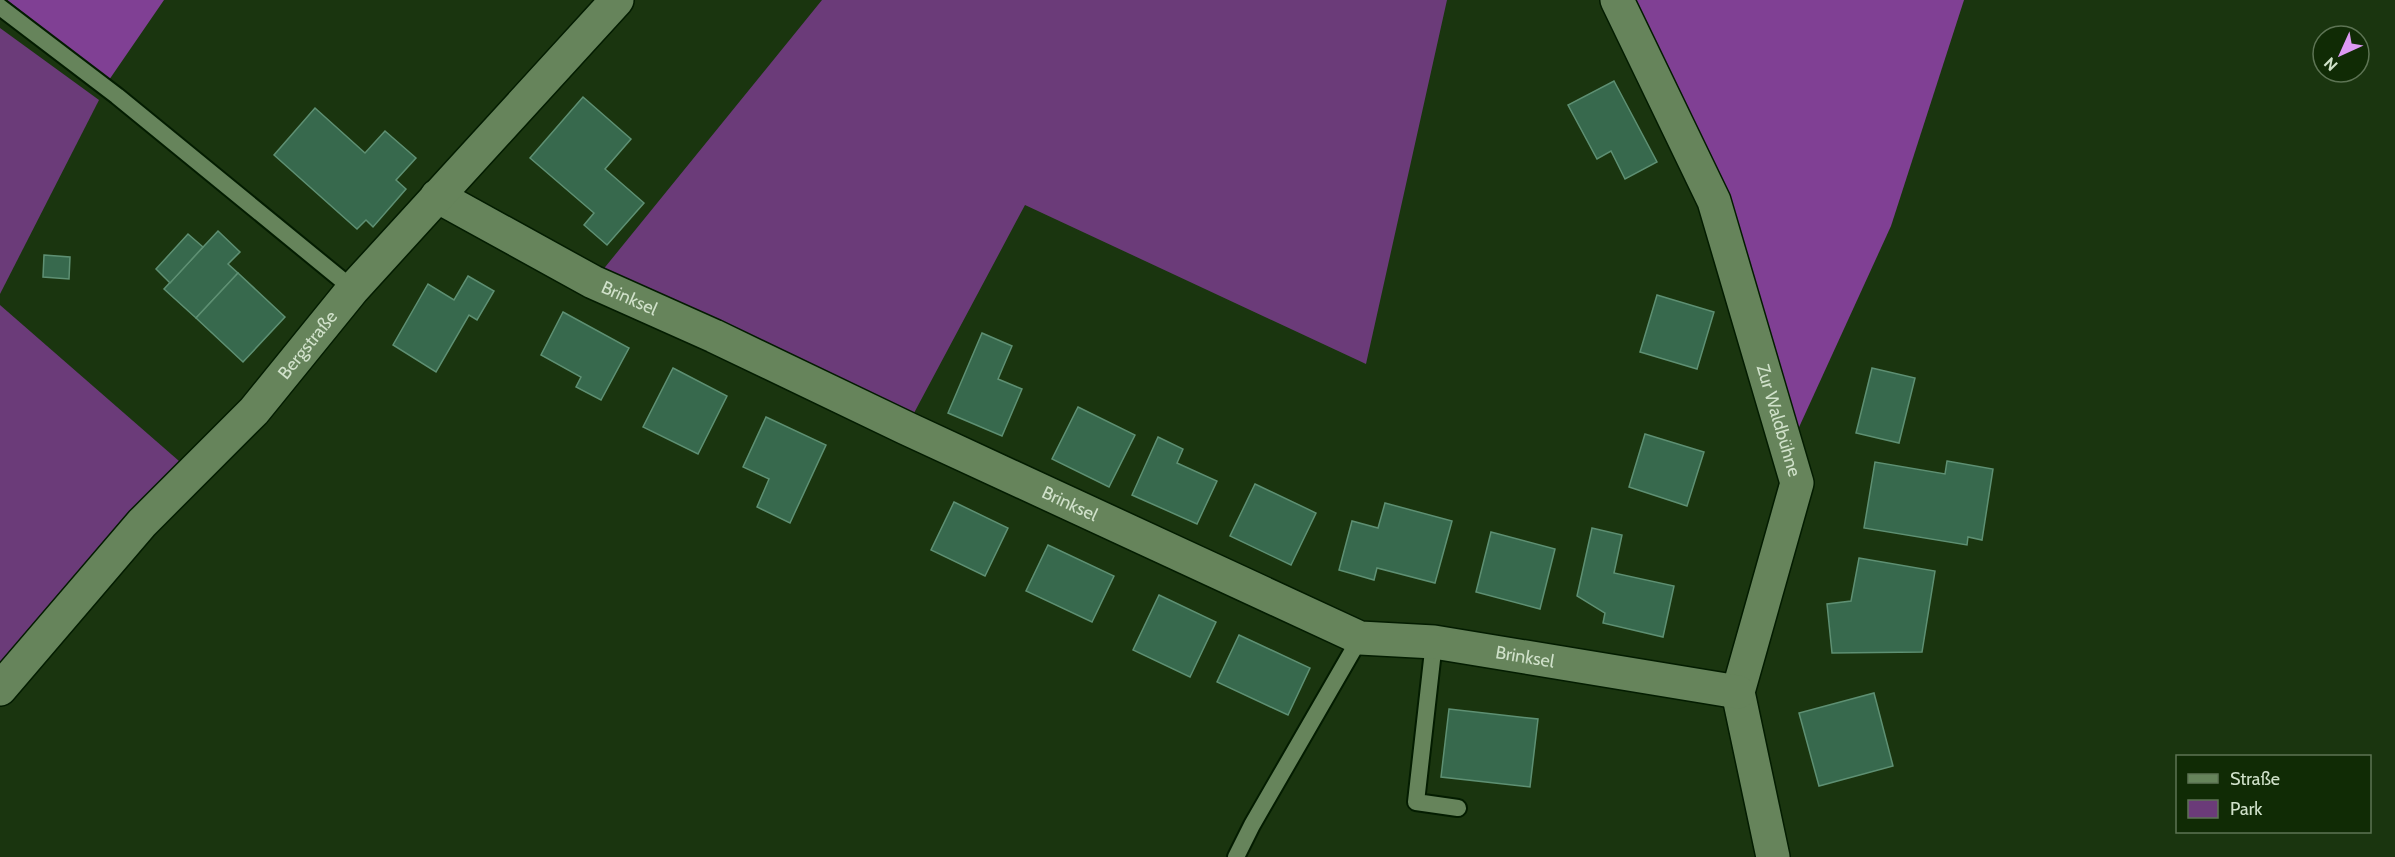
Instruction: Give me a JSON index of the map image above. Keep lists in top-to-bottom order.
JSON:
{
  "streets": {
    "street": ["Brinksel", "Bergstraße", "Zur Waldbühne"]
  },
  "crossings": [
    ["Brinksel", "Bergstraße"],
    ["Brinksel", "Zur Waldbühne"]
  ],
  "legend": ["Straße", "Park"],
  "north": "bottom left"
}
